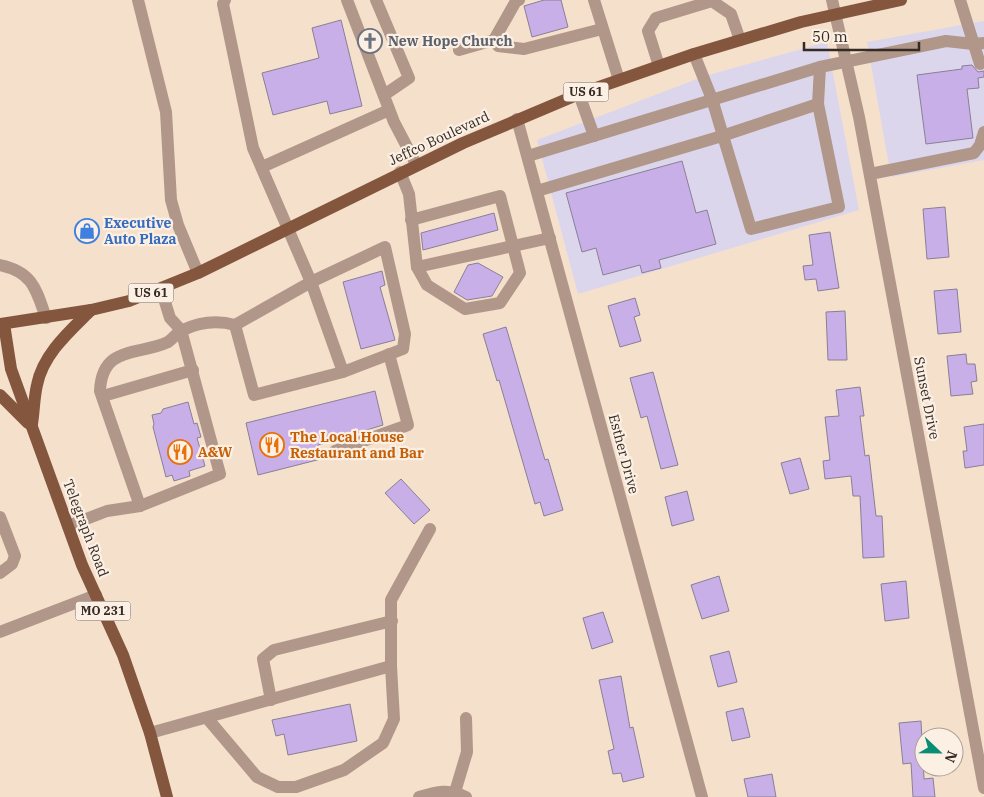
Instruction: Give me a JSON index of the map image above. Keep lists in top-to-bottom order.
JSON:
{
  "streets": {
    "main road": [
      "US 61",
      "Jeffco Boulevard",
      "Telegraph Road",
      "MO 231"
    ],
    "street": ["Sunset Drive", "Esther Drive"]
  },
  "crossings": [
    ["Jeffco Boulevard", "Sunset Drive"],
    ["Jeffco Boulevard", "Esther Drive"],
    ["Jeffco Boulevard", "Telegraph Road"]
  ],
  "places": {
    "church": ["New Hope Church"],
    "shop": ["Executive Auto Plaza"],
    "restaurant": ["The Local House Restaurant and Bar", "A&W"]
  },
  "scale_bar": "50 m",
  "north": "right"
}
